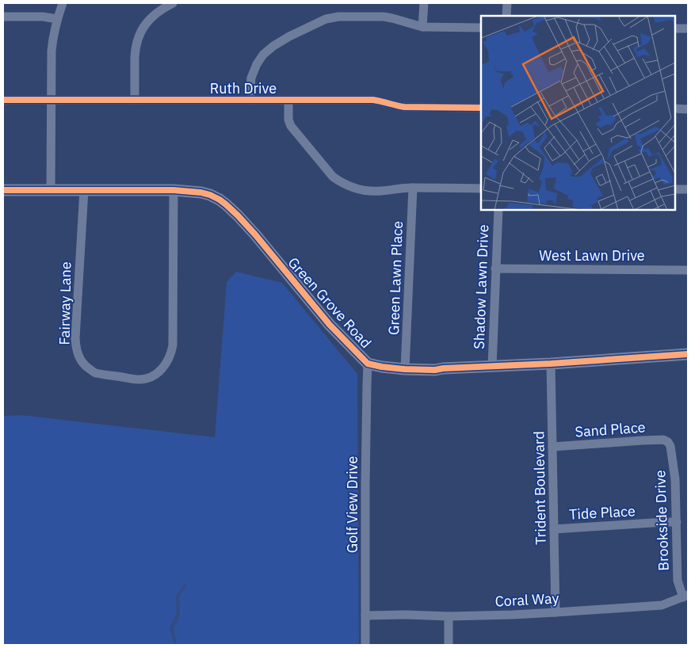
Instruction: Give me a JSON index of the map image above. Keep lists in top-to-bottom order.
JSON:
{
  "streets": {
    "street": [
      "Ruth Drive",
      "West Lawn Drive",
      "Green Lawn Place",
      "Shadow Lawn Drive",
      "Green Grove Road",
      "Fairway Lane",
      "Sand Place",
      "Trident Boulevard",
      "Golf View Drive",
      "Tide Place",
      "Brookside Drive",
      "Coral Way"
    ]
  },
  "crossings": [
    ["West Lawn Drive", "Shadow Lawn Drive"],
    ["Green Lawn Place", "Green Grove Road"],
    ["Shadow Lawn Drive", "Green Grove Road"],
    ["Green Grove Road", "Fairway Lane"],
    ["Green Grove Road", "Trident Boulevard"],
    ["Green Grove Road", "Golf View Drive"],
    ["Sand Place", "Trident Boulevard"],
    ["Sand Place", "Brookside Drive"],
    ["Trident Boulevard", "Tide Place"],
    ["Trident Boulevard", "Coral Way"],
    ["Golf View Drive", "Coral Way"],
    ["Tide Place", "Brookside Drive"],
    ["Brookside Drive", "Coral Way"]
  ]
}
